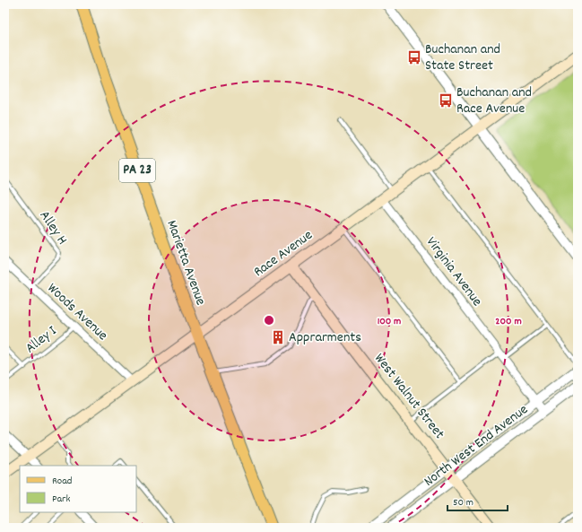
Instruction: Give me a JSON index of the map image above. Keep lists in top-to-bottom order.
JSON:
{
  "streets": {
    "main road": [
      "PA 23",
      "Race Avenue",
      "Marietta Avenue",
      "West Walnut Street"
    ],
    "street": ["Virginia Avenue", "Woods Avenue", "North West End Avenue"],
    "lane": ["Alley H", "Alley I"]
  },
  "crossings": [
    ["Alley H", "Woods Avenue"],
    ["Race Avenue", "Marietta Avenue"],
    ["Race Avenue", "Virginia Avenue"],
    ["Race Avenue", "Woods Avenue"],
    ["Race Avenue", "West Walnut Street"],
    ["Virginia Avenue", "North West End Avenue"],
    ["Woods Avenue", "Alley I"],
    ["West Walnut Street", "North West End Avenue"]
  ],
  "places": {
    "bus stop": ["Buchanan and State Street", "Buchanan and Race Avenue"],
    "building": ["Apprarments"]
  },
  "legend": ["Road", "Park"],
  "scale_bar": "50 m",
  "rings": ["100 m", "200 m"]
}
